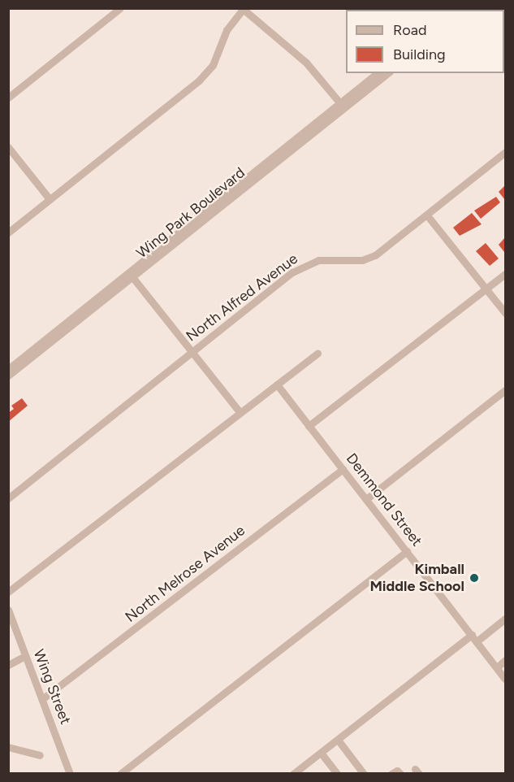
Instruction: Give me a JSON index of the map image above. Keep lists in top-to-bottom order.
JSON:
{
  "streets": {
    "street": [
      "Wing Park Boulevard",
      "North Alfred Avenue",
      "Demmond Street",
      "North Melrose Avenue",
      "Wing Street"
    ]
  },
  "crossings": [
    ["Demmond Street", "North Melrose Avenue"],
    ["North Melrose Avenue", "Wing Street"]
  ],
  "places": ["Kimball Middle School"],
  "legend": ["Road", "Building"]
}
